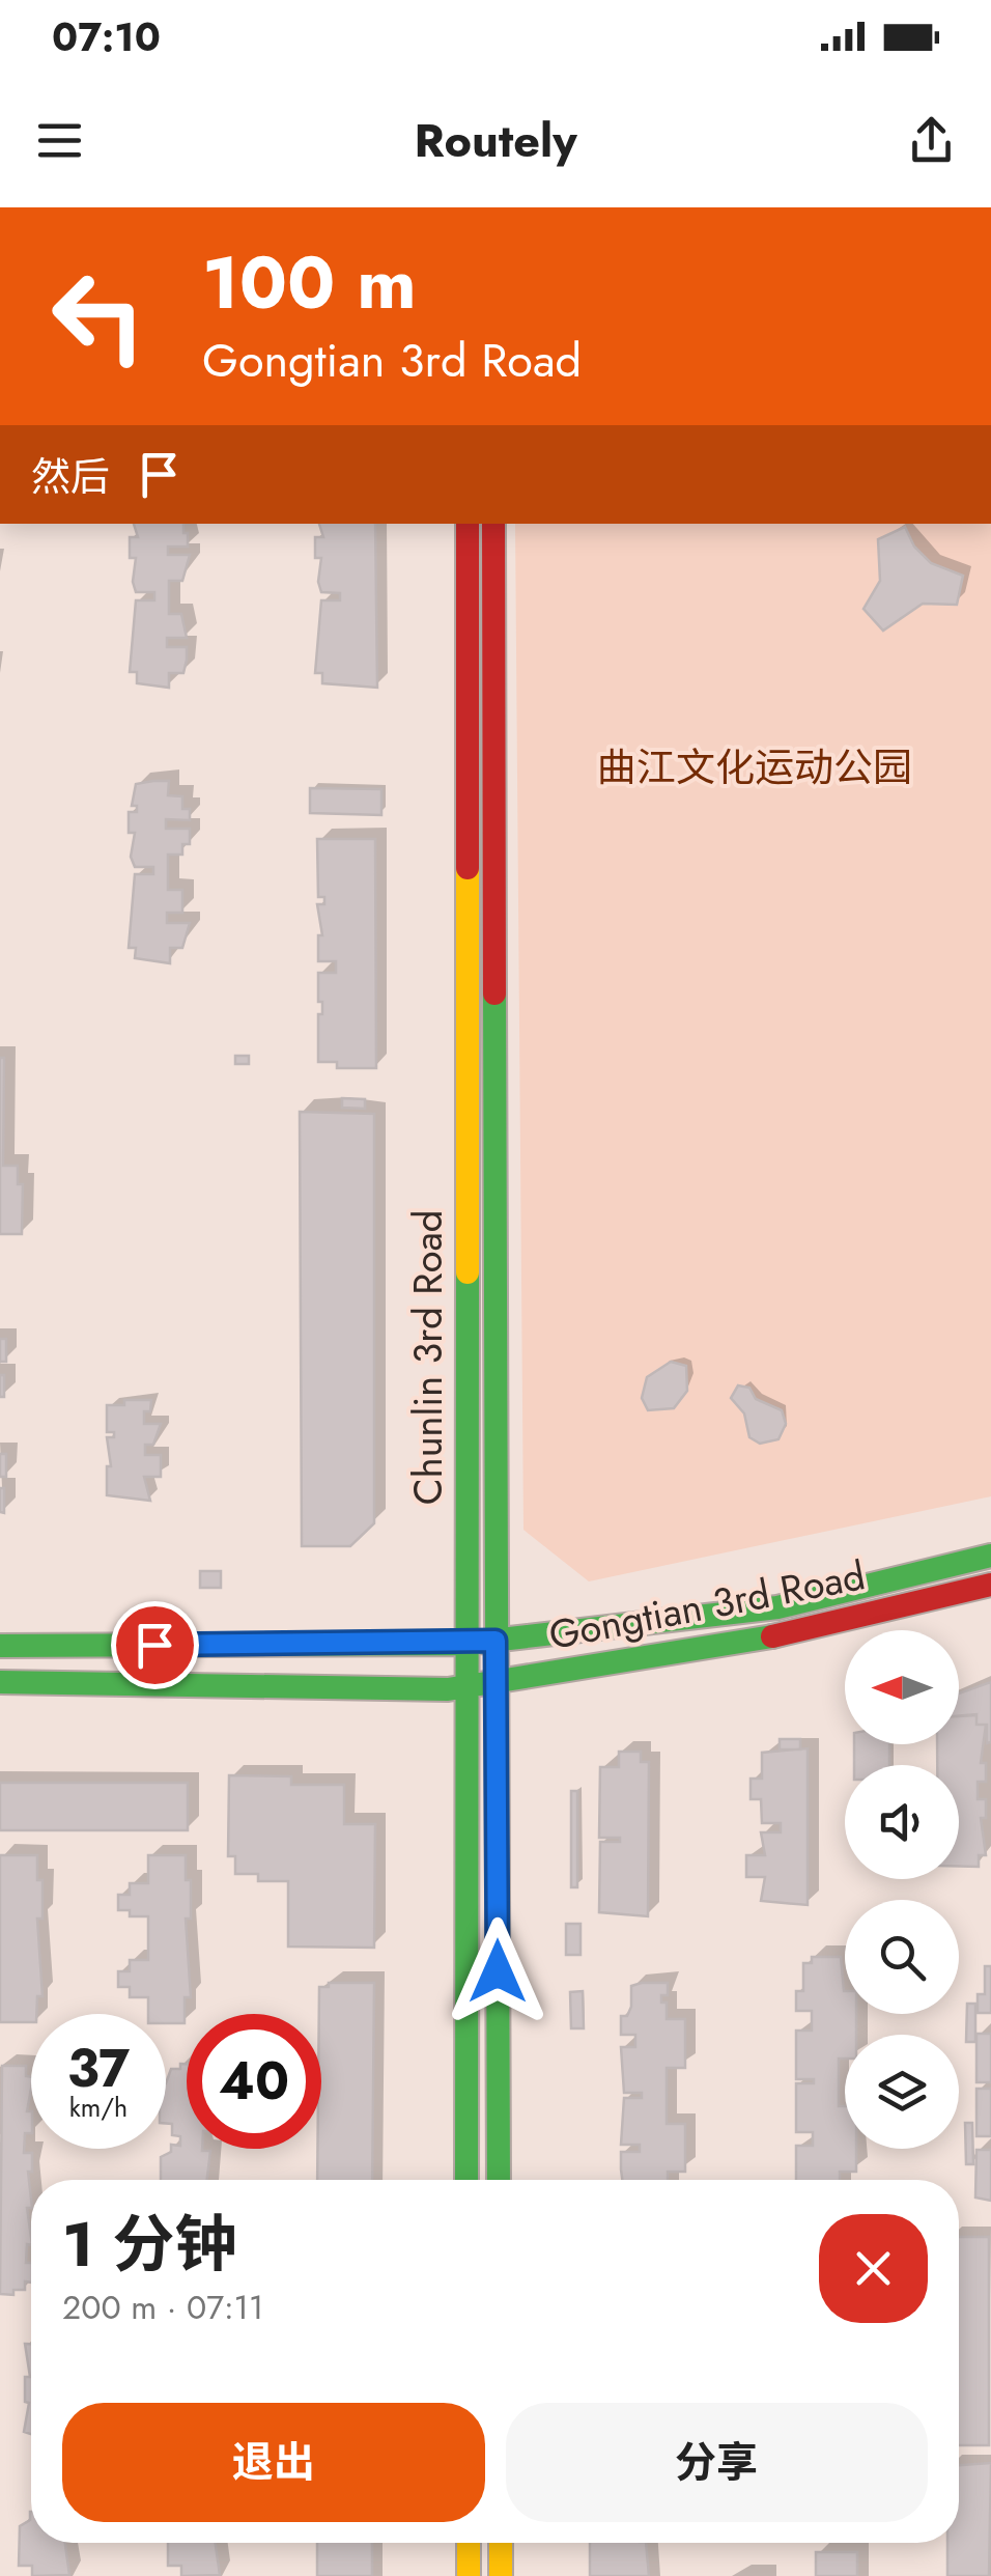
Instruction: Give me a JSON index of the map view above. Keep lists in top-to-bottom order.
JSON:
{
  "streets": {
    "street": ["Chunlin 3rd Road", "Gongtian 3rd Road"]
  },
  "crossings": [
    ["Chunlin 3rd Road", "Gongtian 3rd Road"]
  ],
  "parks": ["曲江文化运动公园"],
  "north": "left",
  "page": {
    "status": "07:10",
    "header": "Routely",
    "turn": ["100 m", "Gongtian 3rd Road"],
    "then": "然后",
    "speed": "37 km/h",
    "limit": "40",
    "heading": ["1 分钟", "200 m · 07:11"],
    "buttons": ["退出", "分享"]
  }
}
